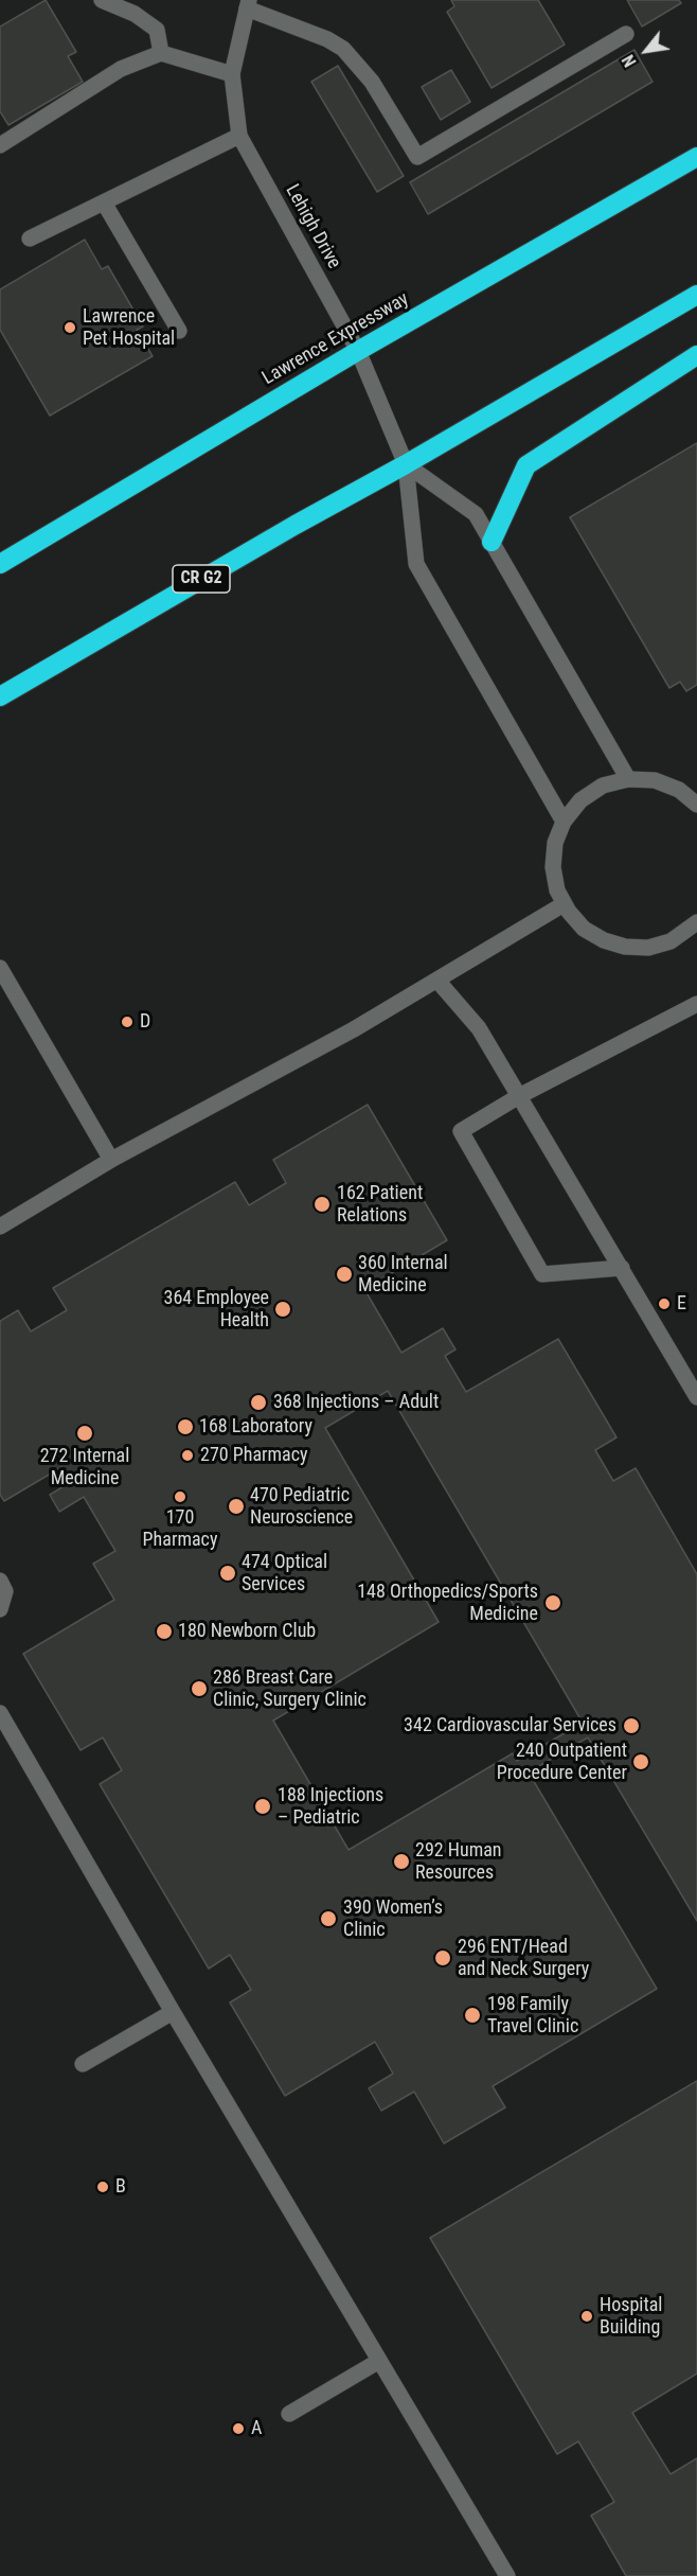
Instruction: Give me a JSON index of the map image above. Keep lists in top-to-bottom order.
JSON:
{
  "streets": {
    "highway": ["Lawrence Expressway", "CR G2"],
    "street": ["Lehigh Drive"]
  },
  "crossings": [
    ["Lehigh Drive", "Lawrence Expressway"],
    ["Lehigh Drive", "CR G2"]
  ],
  "places": [
    "Lawrence Pet Hospital",
    "D",
    "162 Patient Relations",
    "360 Internal Medicine",
    "E",
    "364 Employee Health",
    "368 Injections – Adult",
    "168 Laboratory",
    "272 Internal Medicine",
    "270 Pharmacy",
    "170 Pharmacy",
    "470 Pediatric Neuroscience",
    "474 Optical Services",
    "148 Orthopedics/Sports Medicine",
    "180 Newborn Club",
    "286 Breast Care Clinic, Surgery Clinic",
    "342 Cardiovascular Services",
    "240 Outpatient Procedure Center",
    "188 Injections – Pediatric",
    "292 Human Resources",
    "390 Women’s Clinic",
    "296 ENT/Head and Neck Surgery",
    "198 Family Travel Clinic",
    "B",
    "Hospital Building",
    "A"
  ],
  "north": "bottom left"
}
